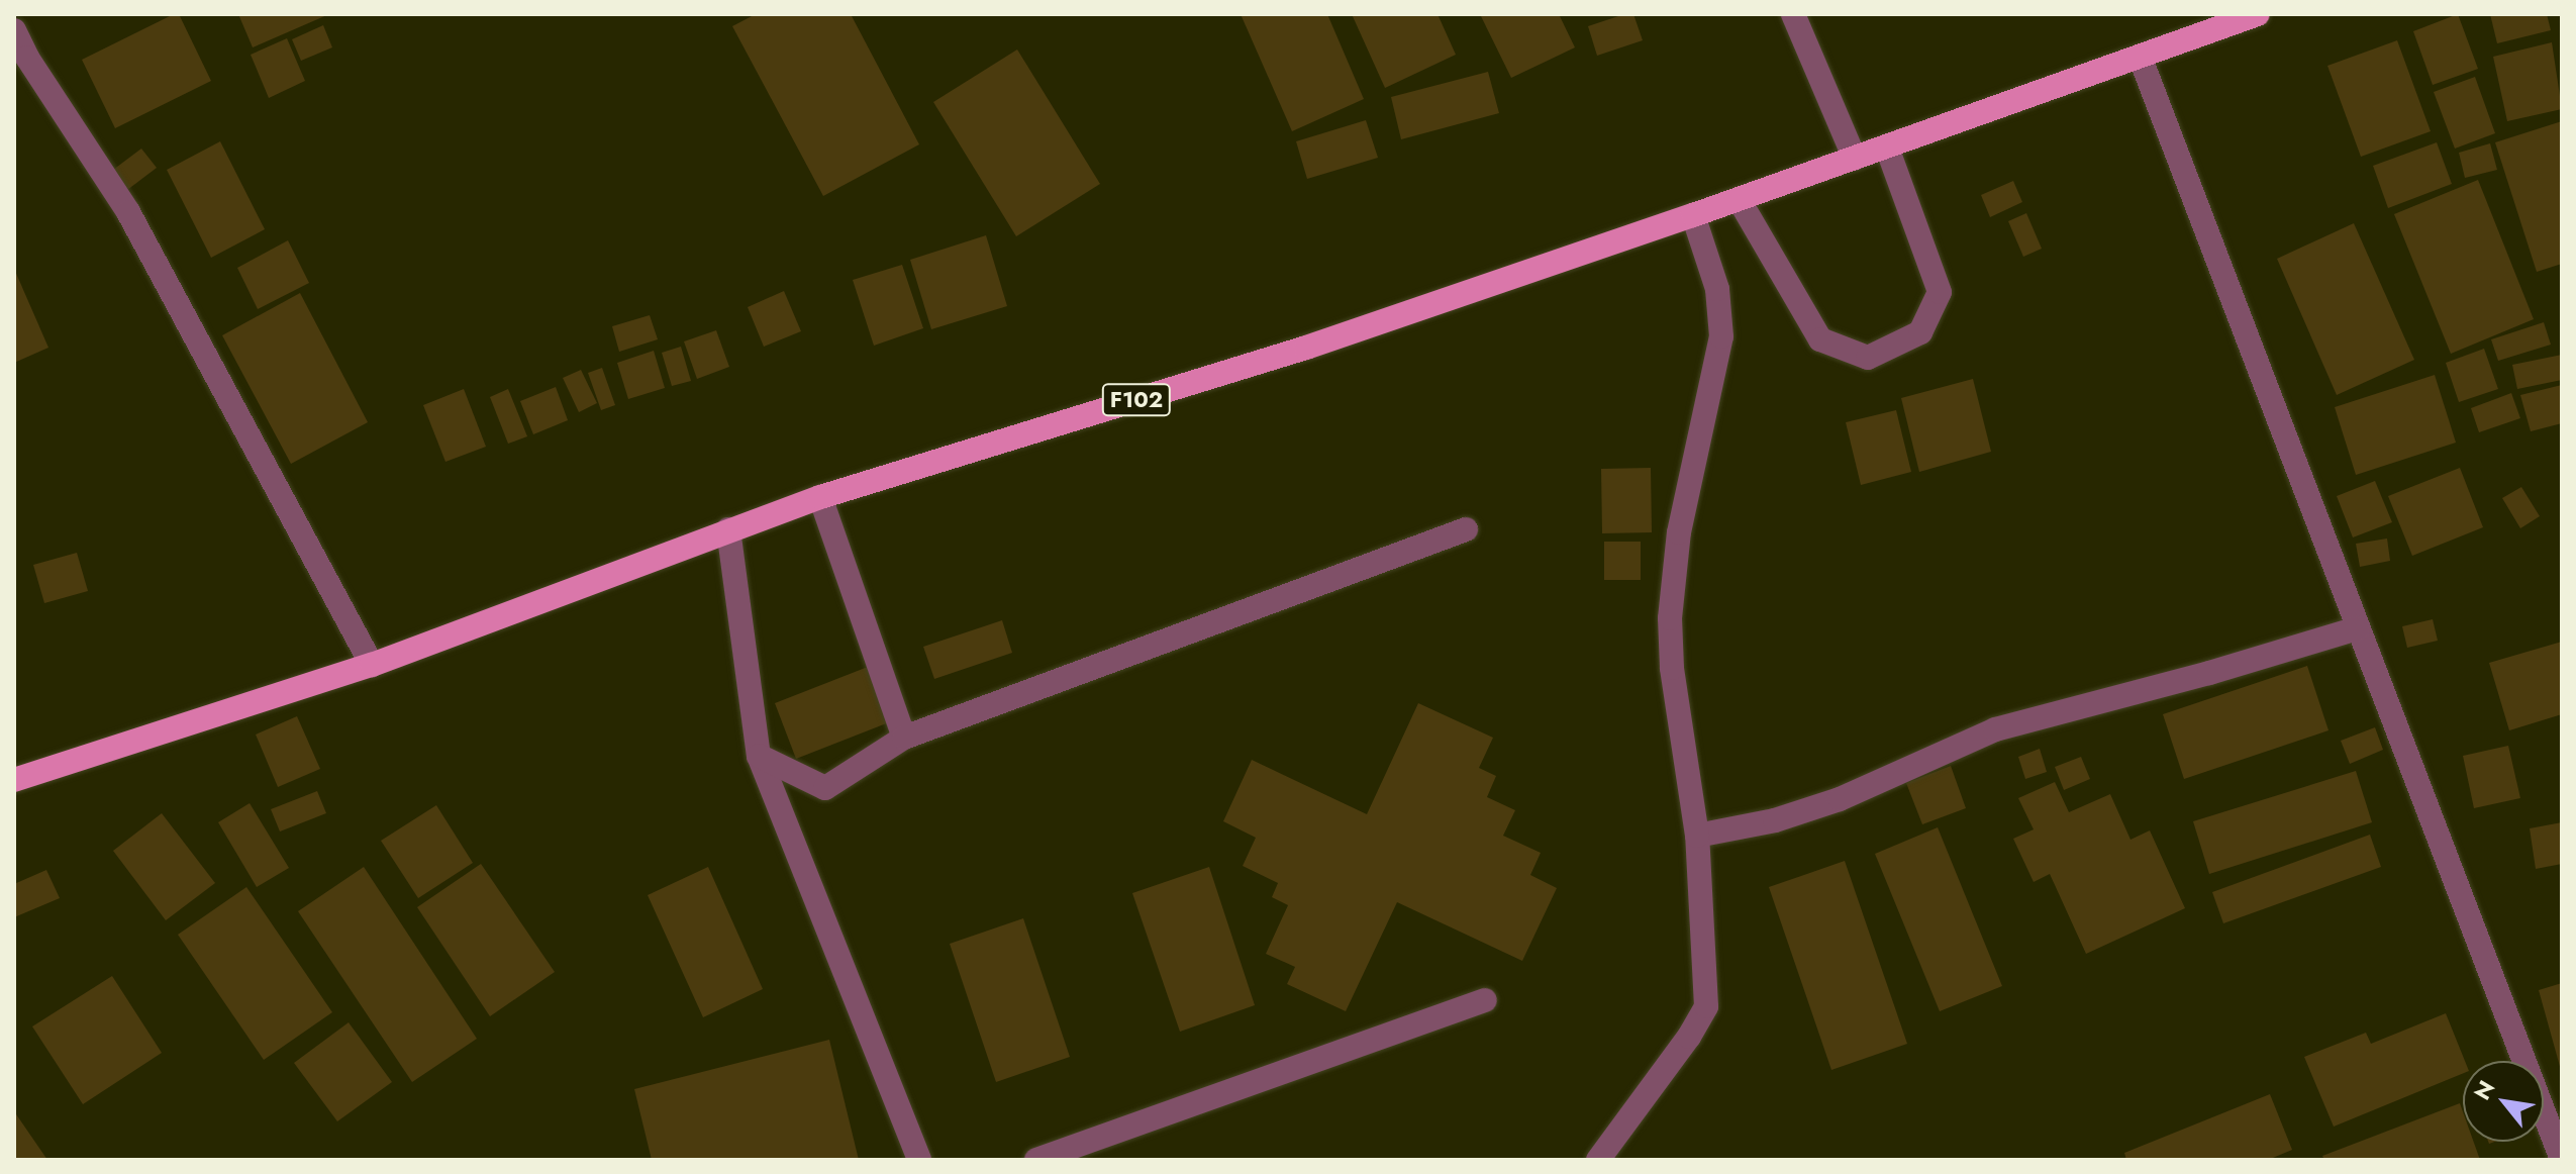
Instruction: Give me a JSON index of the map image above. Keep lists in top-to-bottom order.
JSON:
{
  "streets": {
    "main road": ["F102"]
  },
  "north": "top left"
}
